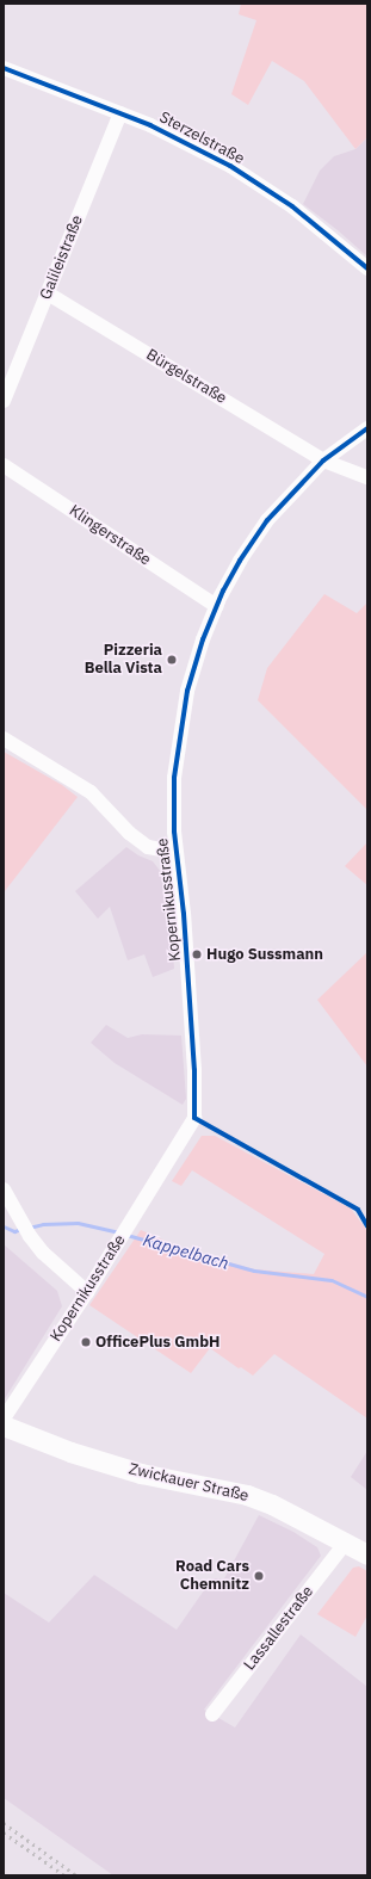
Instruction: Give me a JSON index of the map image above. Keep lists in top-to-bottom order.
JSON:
{
  "streets": {
    "main road": ["Zwickauer Straße"],
    "street": [
      "Sterzelstraße",
      "Galileistraße",
      "Bürgelstraße",
      "Klingerstraße",
      "Kopernikusstraße",
      "Lassallestraße"
    ]
  },
  "crossings": [
    ["Sterzelstraße", "Galileistraße"],
    ["Galileistraße", "Bürgelstraße"],
    ["Bürgelstraße", "Kopernikusstraße"],
    ["Klingerstraße", "Kopernikusstraße"],
    ["Zwickauer Straße", "Lassallestraße"]
  ],
  "water": ["Kappelbach"],
  "places": [
    "Pizzeria Bella Vista",
    "Hugo Sussmann",
    "OfficePlus GmbH",
    "Road Cars Chemnitz"
  ]
}
